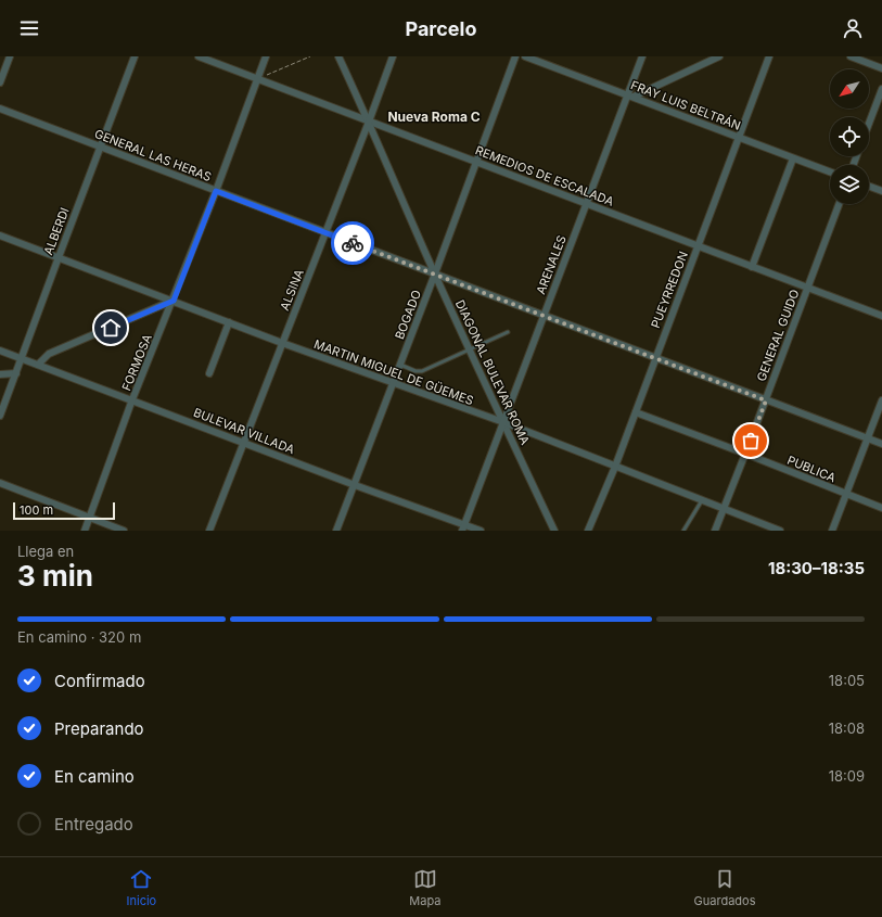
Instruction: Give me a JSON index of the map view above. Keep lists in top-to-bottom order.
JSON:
{
  "streets": {
    "street": [
      "FRAY LUIS BELTRÁN",
      "GENERAL LAS HERAS",
      "REMEDIOS DE ESCALADA",
      "ALBERDI",
      "ARENALES",
      "ALSINA",
      "PUEYRREDON",
      "BOGADO",
      "GENERAL GUIDO",
      "FORMOSA",
      "MARTIN MIGUEL DE GÜEMES",
      "DIAGONAL BULEVAR ROMA",
      "BULEVAR VILLADA",
      "PUBLICA"
    ]
  },
  "crossings": [
    ["FRAY LUIS BELTRÁN", "ARENALES"],
    ["FRAY LUIS BELTRÁN", "PUEYRREDON"],
    ["GENERAL LAS HERAS", "ALBERDI"],
    ["GENERAL LAS HERAS", "ARENALES"],
    ["GENERAL LAS HERAS", "ALSINA"],
    ["GENERAL LAS HERAS", "PUEYRREDON"],
    ["GENERAL LAS HERAS", "BOGADO"],
    ["GENERAL LAS HERAS", "GENERAL GUIDO"],
    ["GENERAL LAS HERAS", "FORMOSA"],
    ["GENERAL LAS HERAS", "DIAGONAL BULEVAR ROMA"],
    ["REMEDIOS DE ESCALADA", "ARENALES"],
    ["REMEDIOS DE ESCALADA", "ALSINA"],
    ["REMEDIOS DE ESCALADA", "PUEYRREDON"],
    ["REMEDIOS DE ESCALADA", "BOGADO"],
    ["REMEDIOS DE ESCALADA", "GENERAL GUIDO"],
    ["REMEDIOS DE ESCALADA", "FORMOSA"],
    ["REMEDIOS DE ESCALADA", "DIAGONAL BULEVAR ROMA"],
    ["ALBERDI", "MARTIN MIGUEL DE GÜEMES"],
    ["ALBERDI", "BULEVAR VILLADA"],
    ["ARENALES", "MARTIN MIGUEL DE GÜEMES"],
    ["ARENALES", "DIAGONAL BULEVAR ROMA"],
    ["ARENALES", "BULEVAR VILLADA"],
    ["ALSINA", "MARTIN MIGUEL DE GÜEMES"],
    ["ALSINA", "DIAGONAL BULEVAR ROMA"],
    ["ALSINA", "BULEVAR VILLADA"],
    ["PUEYRREDON", "MARTIN MIGUEL DE GÜEMES"],
    ["PUEYRREDON", "PUBLICA"],
    ["BOGADO", "MARTIN MIGUEL DE GÜEMES"],
    ["BOGADO", "DIAGONAL BULEVAR ROMA"],
    ["BOGADO", "BULEVAR VILLADA"],
    ["GENERAL GUIDO", "MARTIN MIGUEL DE GÜEMES"],
    ["GENERAL GUIDO", "PUBLICA"],
    ["FORMOSA", "MARTIN MIGUEL DE GÜEMES"],
    ["FORMOSA", "BULEVAR VILLADA"],
    ["MARTIN MIGUEL DE GÜEMES", "DIAGONAL BULEVAR ROMA"]
  ],
  "districts": ["Nueva Roma C"],
  "scale_bar": "100 m",
  "north": "bottom left",
  "page": {
    "header": "Parcelo",
    "scale": "100 m",
    "heading": ["3 min", "Llega en", "18:30–18:35"],
    "bar": "En camino · 320 m",
    "list": [
      ["Confirmado", "18:05"],
      ["Preparando", "18:08"],
      ["En camino", "18:09"],
      "Entregado"
    ],
    "tabs": ["Inicio", "Mapa", "Guardados"]
  }
}
